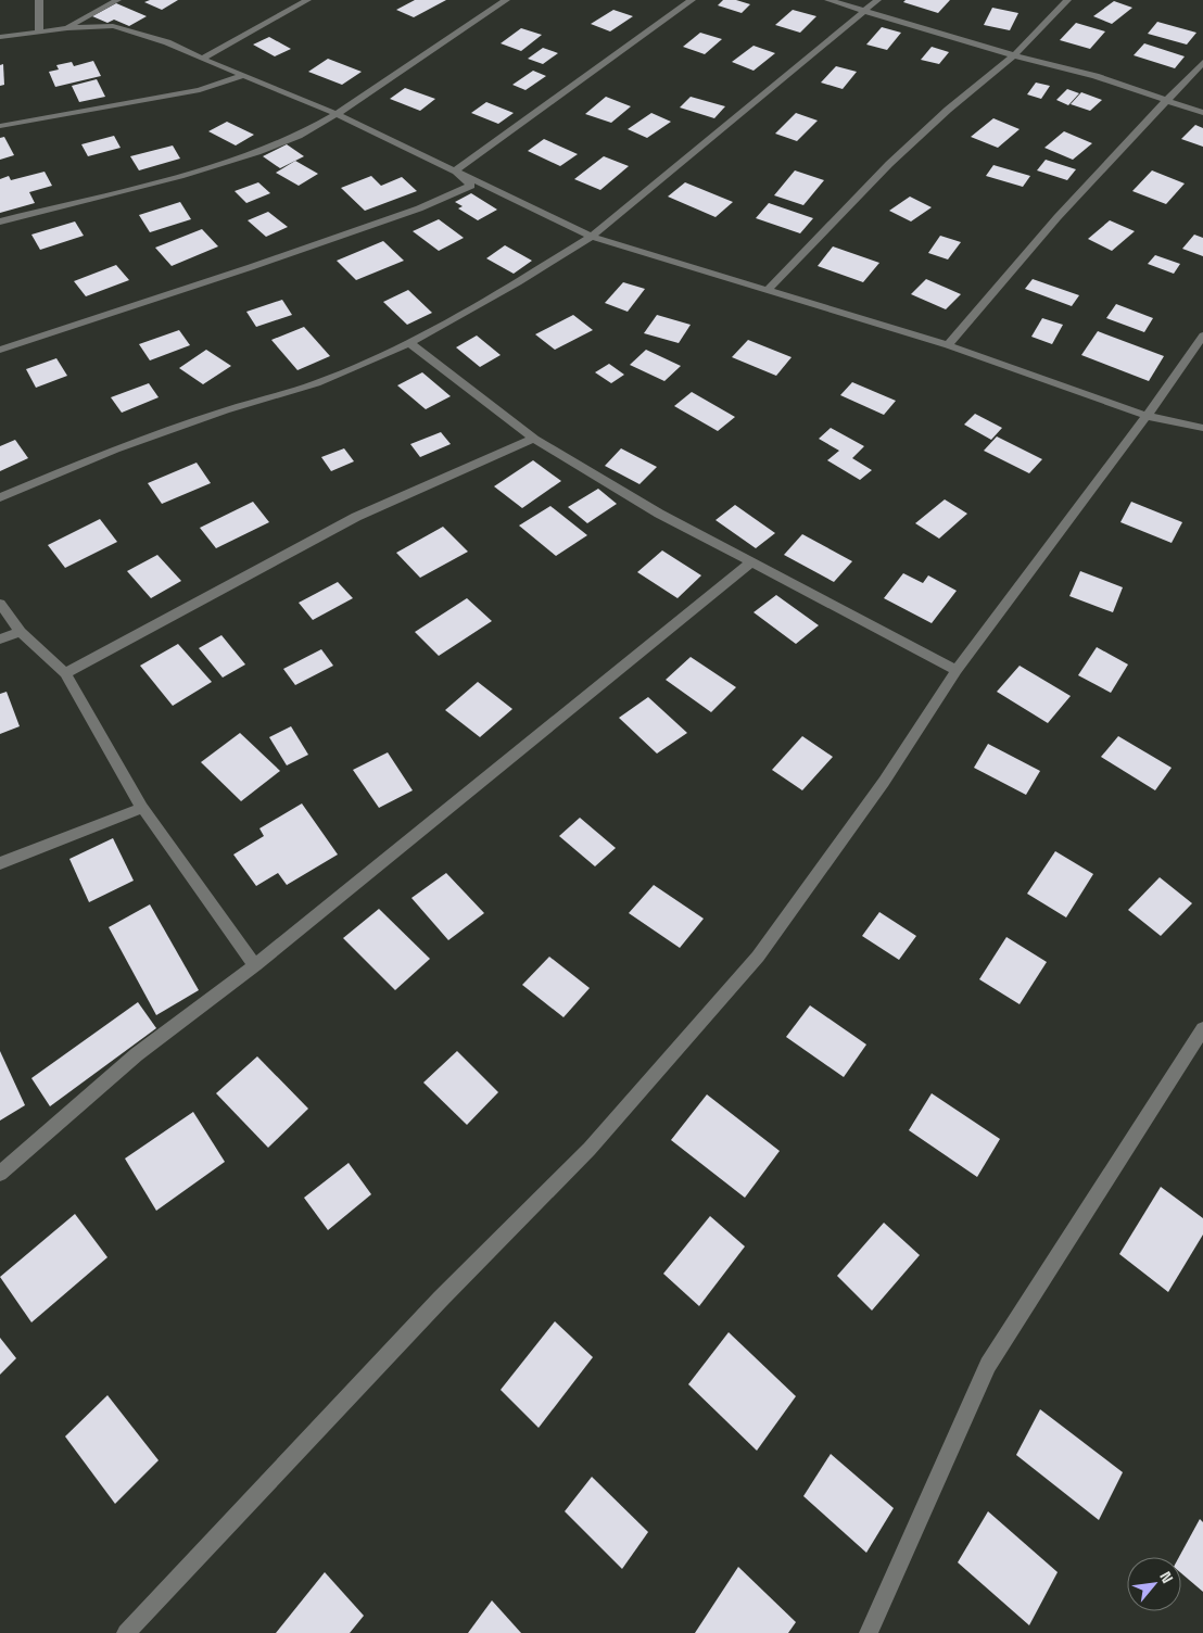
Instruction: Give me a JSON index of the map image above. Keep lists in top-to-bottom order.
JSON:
{
  "north": "top right"
}
